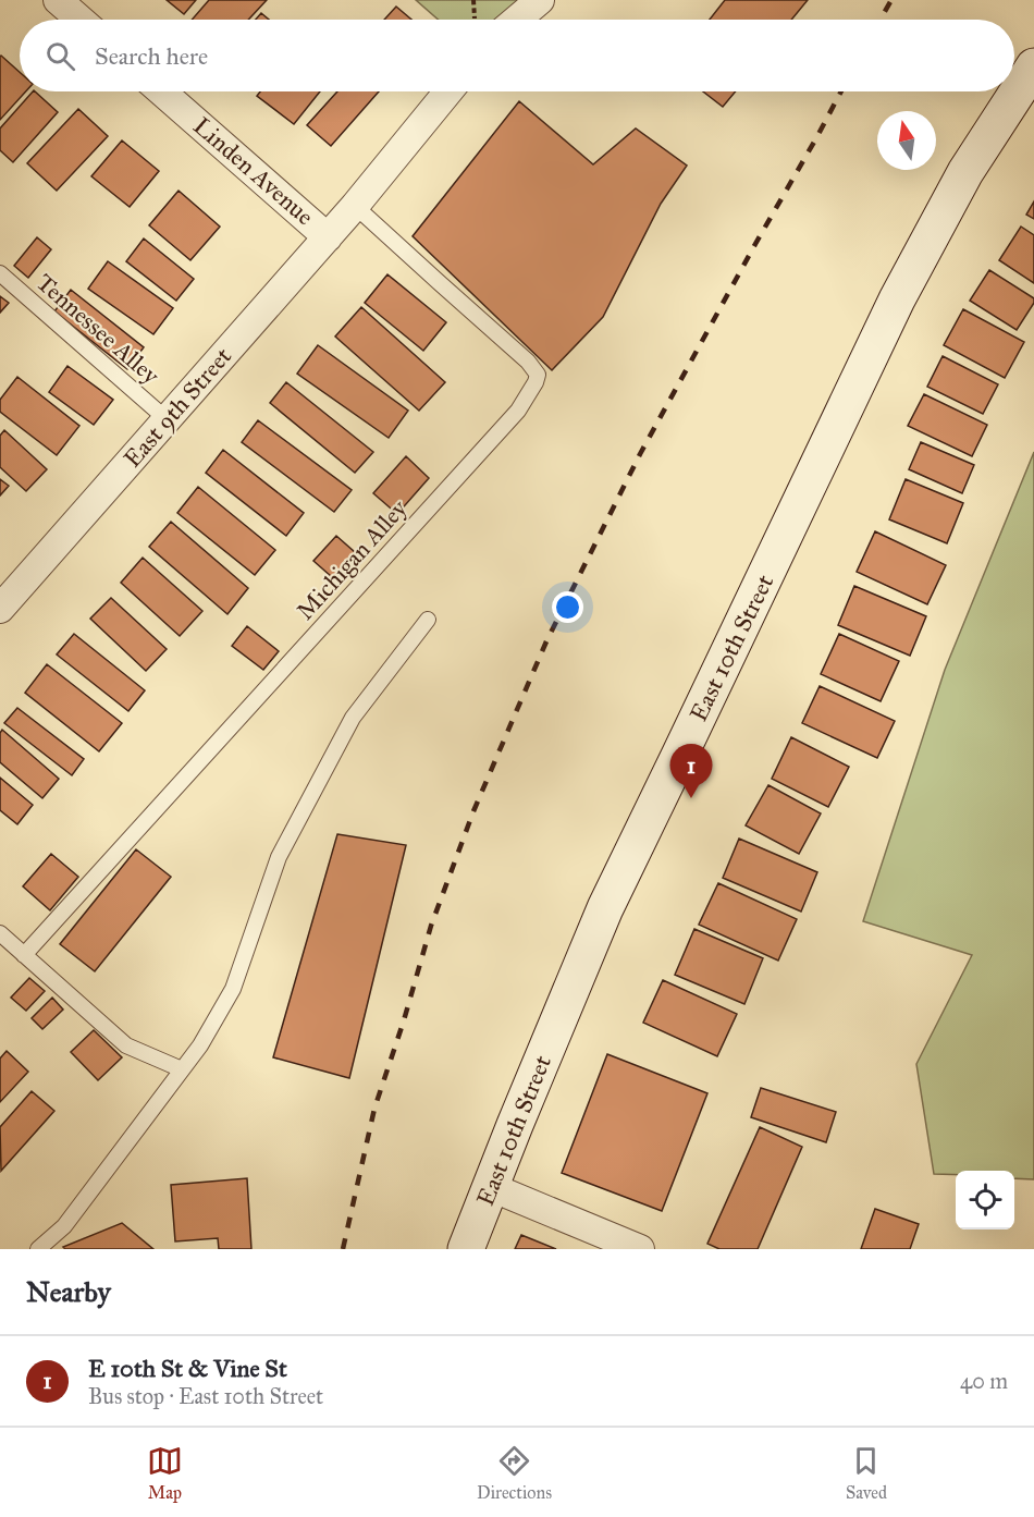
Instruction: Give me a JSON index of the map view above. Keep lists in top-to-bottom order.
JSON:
{
  "streets": {
    "main road": ["East 10th Street"],
    "street": ["Linden Avenue", "East 9th Street"],
    "lane": ["Tennessee Alley", "Michigan Alley"]
  },
  "crossings": [
    ["Linden Avenue", "East 9th Street"],
    ["Tennessee Alley", "East 9th Street"],
    ["East 9th Street", "Michigan Alley"]
  ],
  "north": "top",
  "page": {
    "search": "Search here",
    "pins": "1",
    "heading": "Nearby",
    "list": [
      {
        "mark": "1",
        "name": "E 10th St & Vine St",
        "note": "Bus stop · East 10th Street",
        "value": "40 m"
      }
    ],
    "nav": ["Map", "Directions", "Saved"]
  }
}
